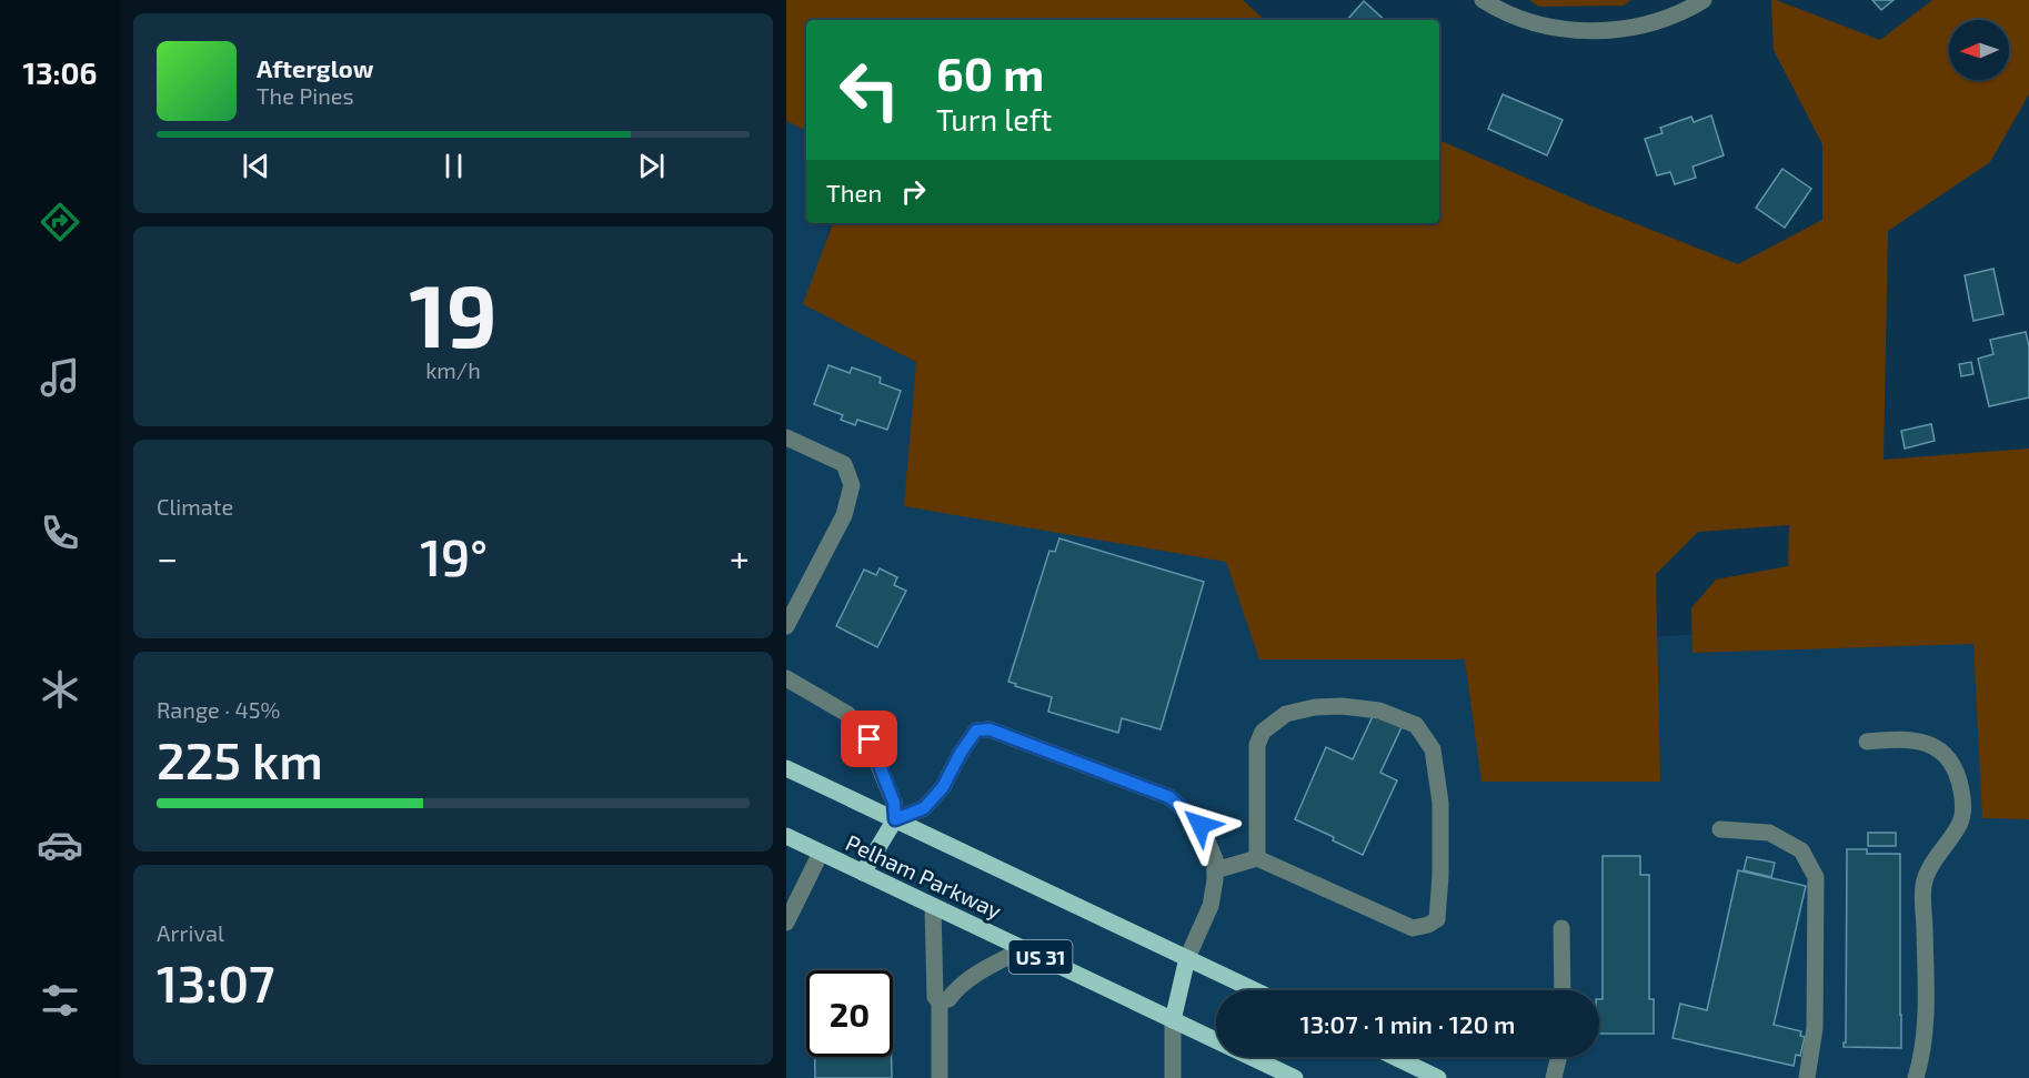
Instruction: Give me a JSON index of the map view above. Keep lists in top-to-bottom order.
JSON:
{
  "streets": {
    "main road": ["Pelham Parkway", "US 31"]
  },
  "north": "left",
  "page": {
    "tabs": "13:06",
    "turn": ["60 m", "Turn left"],
    "song": ["Afterglow", "The Pines"],
    "then": "Then",
    "tile": [
      ["19", "km/h"],
      "Climate",
      ["Range · 45%", "225 km"],
      ["Arrival", "13:07"]
    ],
    "heat": ["−", "19°", "+"],
    "limit": "20",
    "trip": "13:07 · 1 min · 120 m"
  }
}
